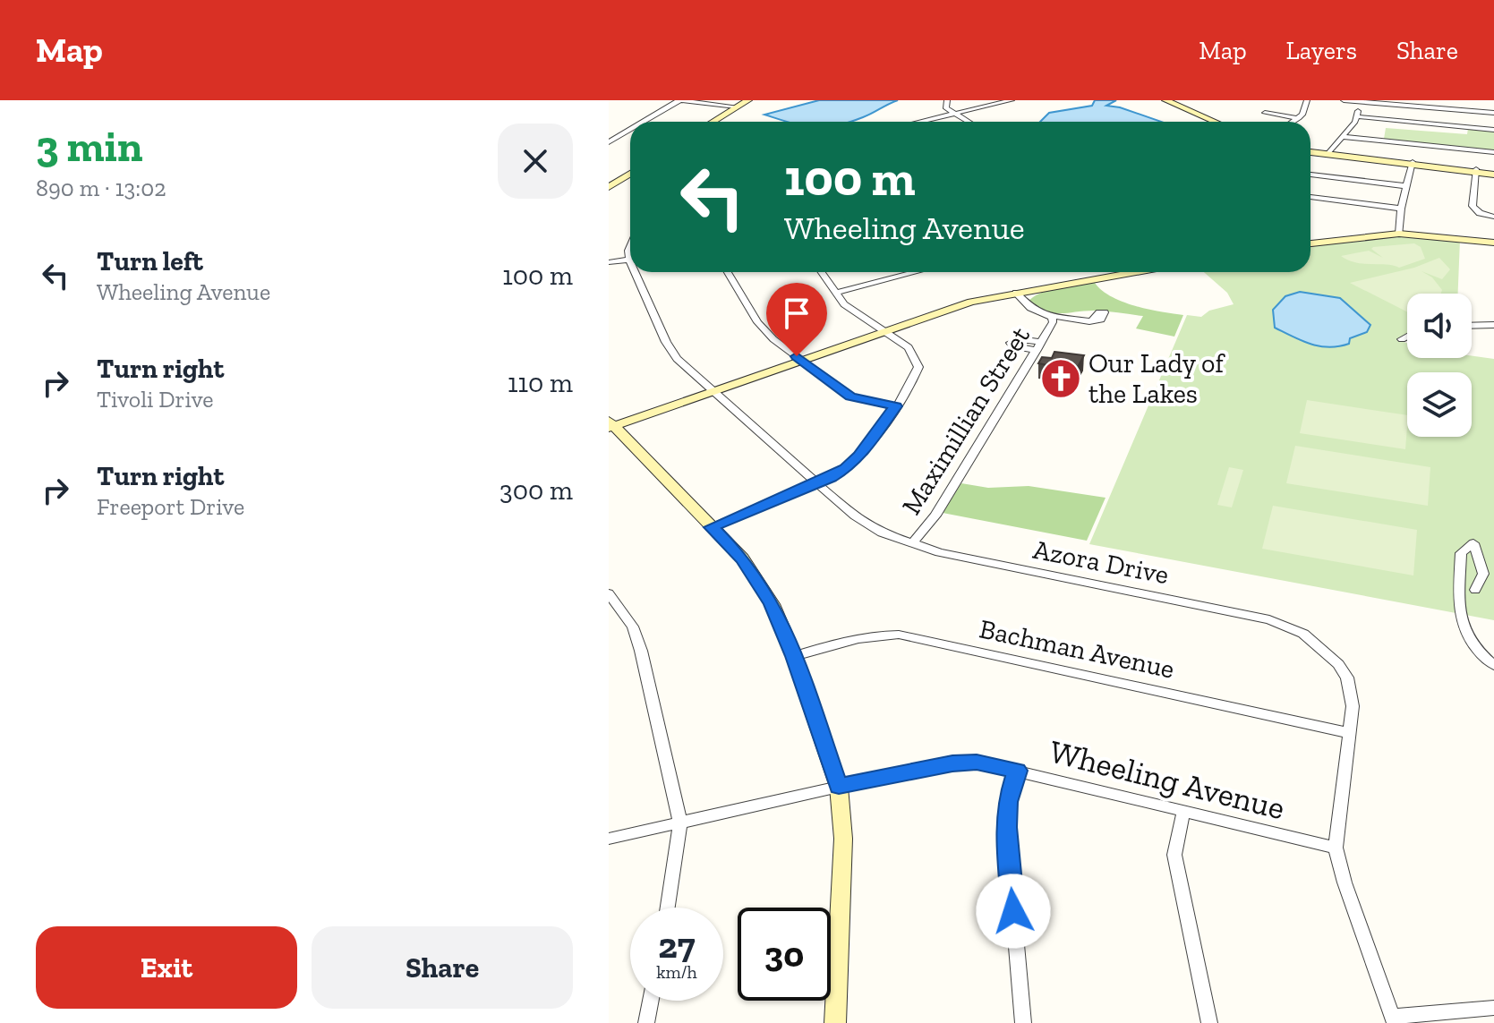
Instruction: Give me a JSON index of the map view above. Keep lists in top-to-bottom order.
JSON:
{
  "streets": {
    "street": [
      "Maximillian Street",
      "Azora Drive",
      "Bachman Avenue",
      "Wheeling Avenue"
    ]
  },
  "crossings": [
    ["Maximillian Street", "Azora Drive"],
    ["Azora Drive", "Bachman Avenue"],
    ["Azora Drive", "Wheeling Avenue"]
  ],
  "places": {
    "church": ["Our Lady of the Lakes"]
  },
  "page": {
    "header": "Map",
    "nav": ["Map", "Layers", "Share"],
    "heading": ["3 min", "890 m · 13:02"],
    "turn": ["100 m", "Wheeling Avenue"],
    "list": [
      {
        "name": "Turn left",
        "note": "Wheeling Avenue",
        "value": "100 m"
      },
      {
        "name": "Turn right",
        "note": "Tivoli Drive",
        "value": "110 m"
      },
      {
        "name": "Turn right",
        "note": "Freeport Drive",
        "value": "300 m"
      }
    ],
    "speed": "27 km/h",
    "limit": "30",
    "buttons": ["Exit", "Share"]
  }
}
